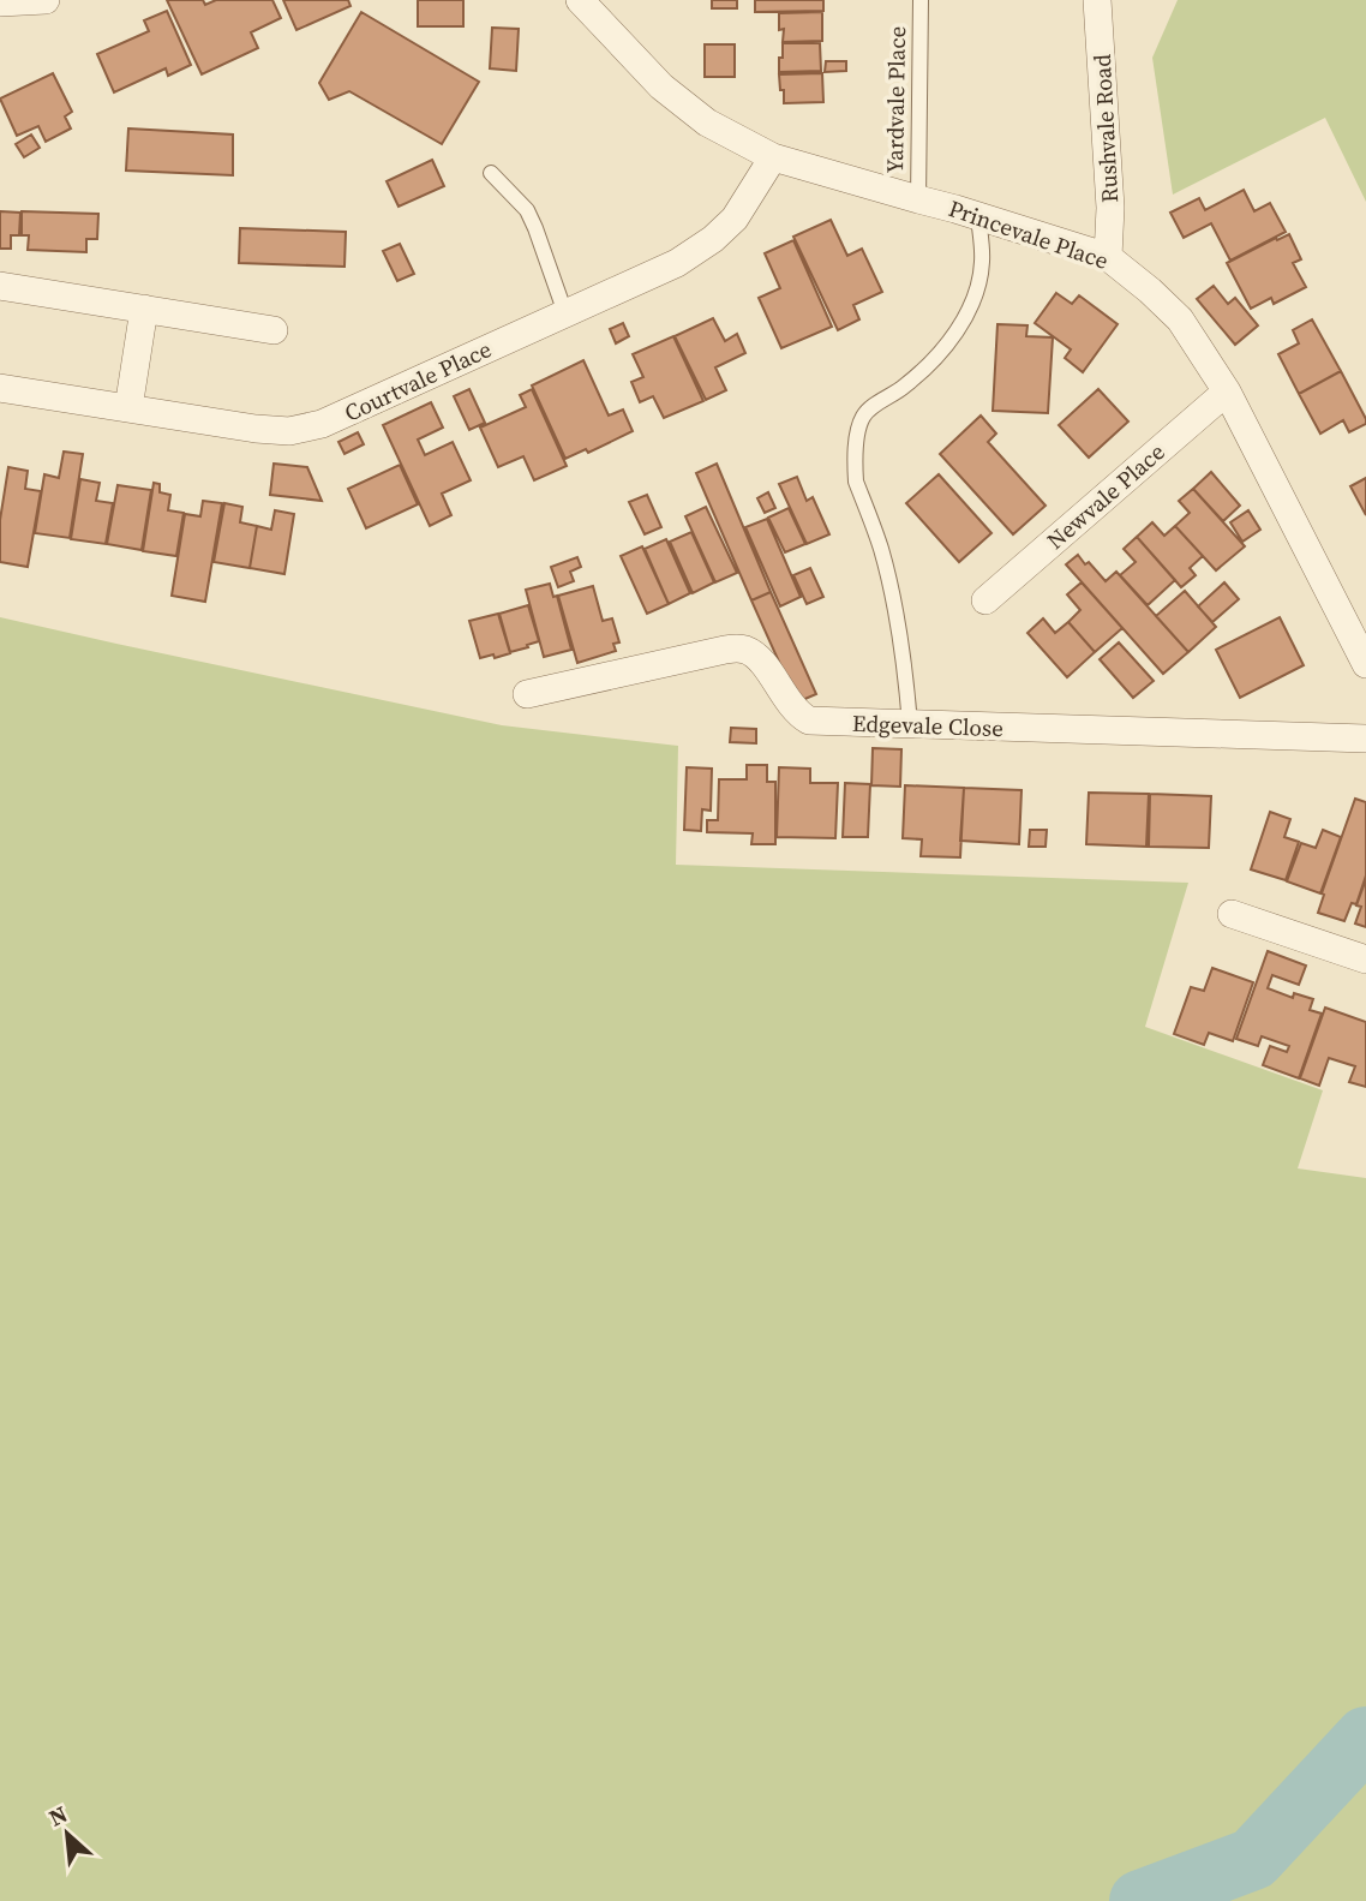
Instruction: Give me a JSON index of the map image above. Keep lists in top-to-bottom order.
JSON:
{
  "streets": {
    "street": [
      "Rushvale Road",
      "Princevale Place",
      "Courtvale Place",
      "Newvale Place",
      "Edgevale Close"
    ],
    "lane": ["Yardvale Place"]
  },
  "crossings": [
    ["Yardvale Place", "Princevale Place"],
    ["Rushvale Road", "Princevale Place"],
    ["Princevale Place", "Courtvale Place"],
    ["Princevale Place", "Newvale Place"]
  ],
  "north": "top left"
}
